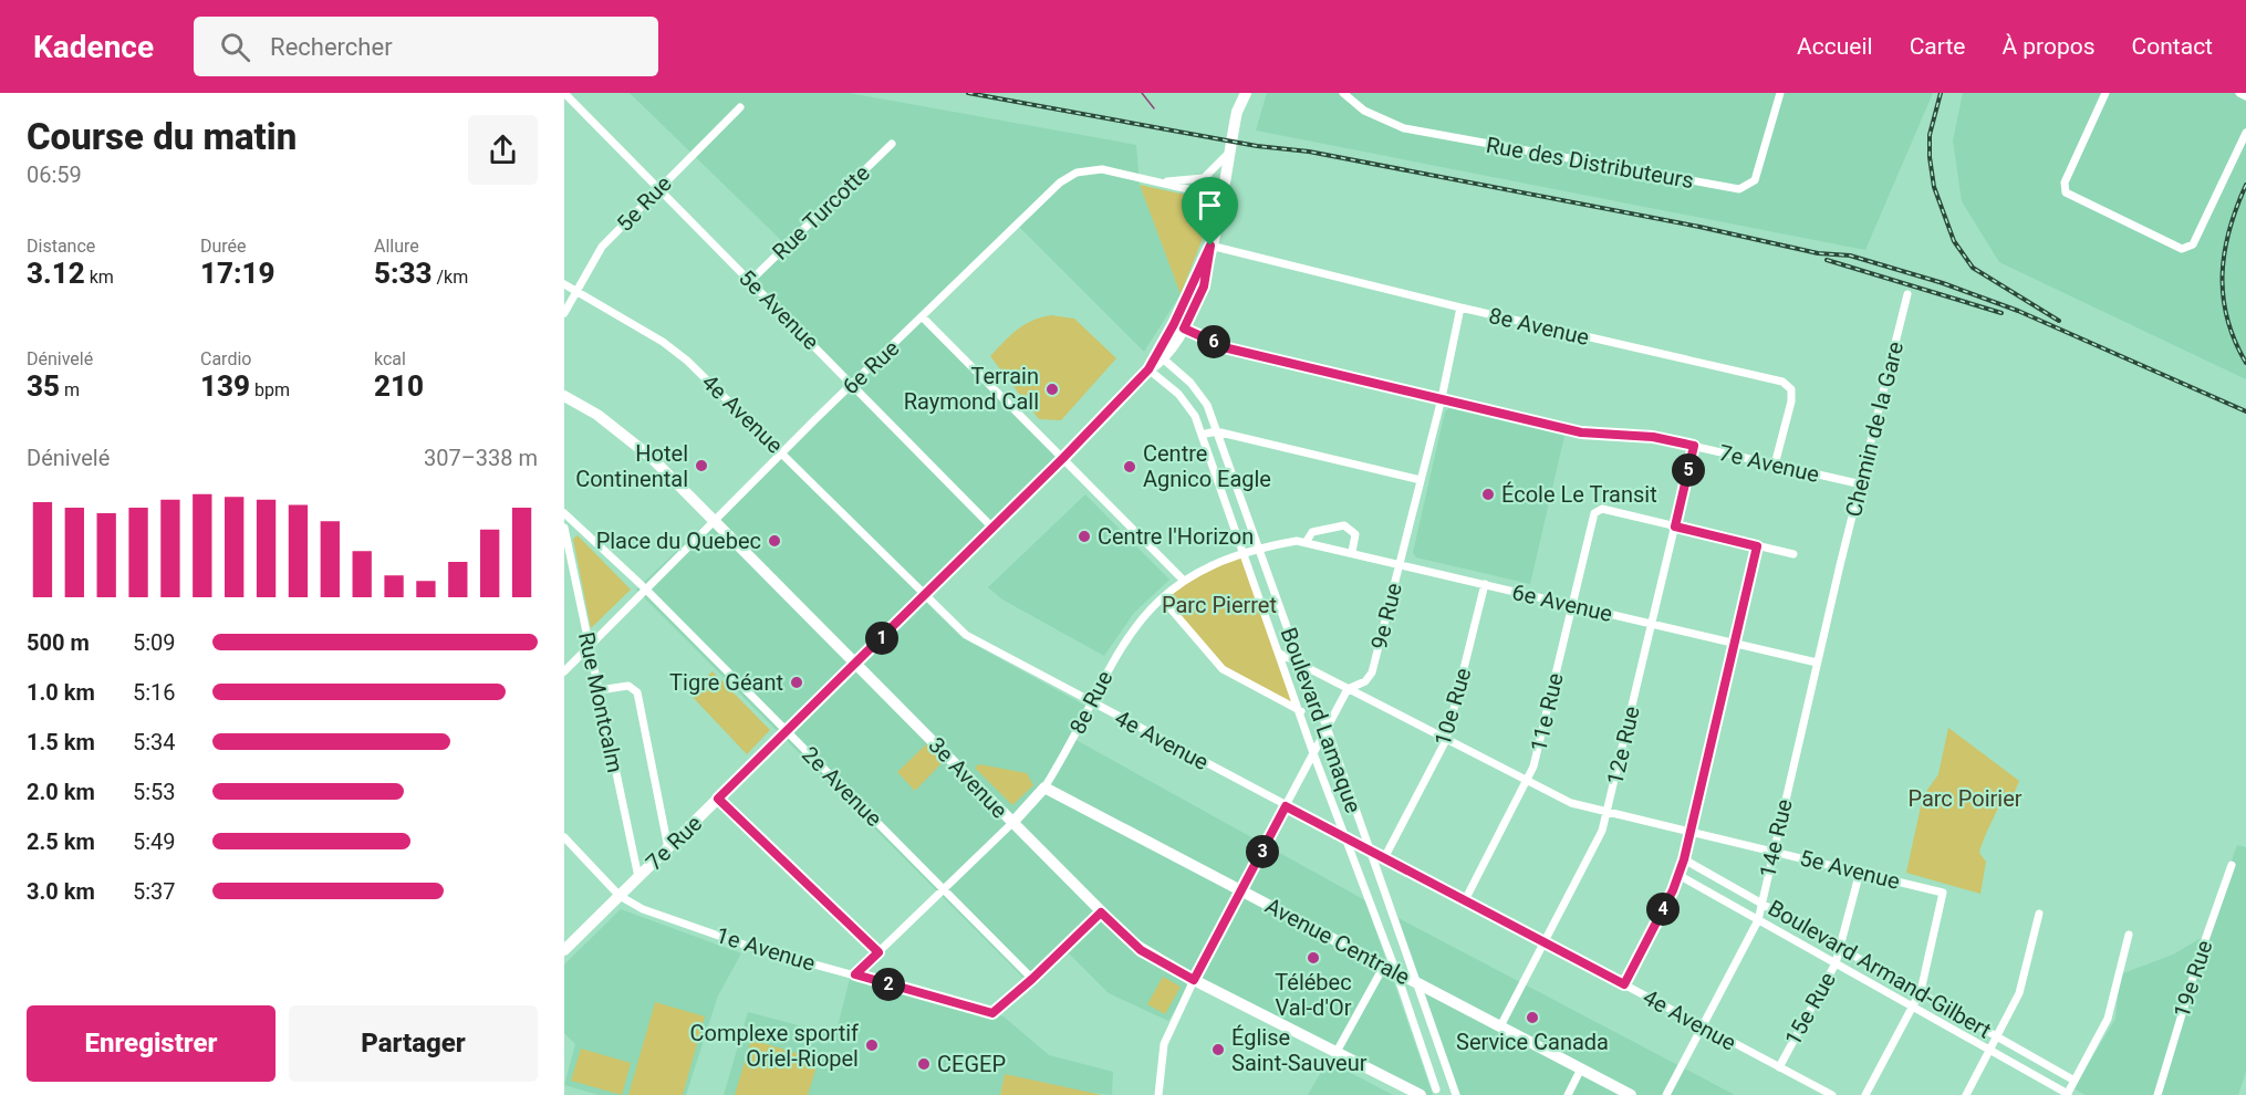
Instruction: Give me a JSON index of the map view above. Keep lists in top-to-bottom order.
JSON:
{
  "streets": {
    "main road": [
      "8e Rue",
      "3e Avenue",
      "7e Rue",
      "Avenue Centrale"
    ],
    "street": [
      "Rue des Distributeurs",
      "5e Rue",
      "Rue Turcotte",
      "5e Avenue",
      "8e Avenue",
      "6e Rue",
      "4e Avenue",
      "Chemin de la Gare",
      "7e Avenue",
      "6e Avenue",
      "9e Rue",
      "Rue Montcalm",
      "10e Rue",
      "11e Rue",
      "Boulevard Lamaque",
      "12e Rue",
      "2e Avenue",
      "14e Rue",
      "1e Avenue",
      "Boulevard Armand-Gilbert",
      "19e Rue",
      "15e Rue"
    ]
  },
  "crossings": [
    ["5e Rue", "5e Avenue"],
    ["5e Rue", "4e Avenue"],
    ["Rue Turcotte", "5e Avenue"],
    ["5e Avenue", "6e Rue"],
    ["5e Avenue", "11e Rue"],
    ["5e Avenue", "12e Rue"],
    ["5e Avenue", "14e Rue"],
    ["5e Avenue", "7e Rue"],
    ["5e Avenue", "Boulevard Armand-Gilbert"],
    ["5e Avenue", "15e Rue"],
    ["8e Avenue", "7e Avenue"],
    ["8e Avenue", "9e Rue"],
    ["8e Avenue", "7e Rue"],
    ["6e Rue", "4e Avenue"],
    ["6e Rue", "Rue Montcalm"],
    ["6e Rue", "3e Avenue"],
    ["6e Rue", "2e Avenue"],
    ["6e Rue", "7e Rue"],
    ["4e Avenue", "9e Rue"],
    ["4e Avenue", "8e Rue"],
    ["4e Avenue", "10e Rue"],
    ["4e Avenue", "11e Rue"],
    ["4e Avenue", "Boulevard Lamaque"],
    ["4e Avenue", "12e Rue"],
    ["4e Avenue", "14e Rue"],
    ["4e Avenue", "7e Rue"],
    ["4e Avenue", "15e Rue"],
    ["Chemin de la Gare", "7e Avenue"],
    ["Chemin de la Gare", "14e Rue"],
    ["7e Avenue", "9e Rue"],
    ["7e Avenue", "12e Rue"],
    ["7e Avenue", "7e Rue"],
    ["6e Avenue", "9e Rue"],
    ["6e Avenue", "8e Rue"],
    ["6e Avenue", "10e Rue"],
    ["6e Avenue", "11e Rue"],
    ["6e Avenue", "12e Rue"],
    ["6e Avenue", "14e Rue"],
    ["9e Rue", "Boulevard Lamaque"],
    ["9e Rue", "Avenue Centrale"],
    ["Rue Montcalm", "2e Avenue"],
    ["Rue Montcalm", "7e Rue"],
    ["8e Rue", "Boulevard Lamaque"],
    ["8e Rue", "3e Avenue"],
    ["8e Rue", "2e Avenue"],
    ["8e Rue", "Avenue Centrale"],
    ["8e Rue", "1e Avenue"],
    ["11e Rue", "12e Rue"],
    ["Boulevard Lamaque", "7e Rue"],
    ["Boulevard Lamaque", "Avenue Centrale"],
    ["12e Rue", "Avenue Centrale"],
    ["3e Avenue", "7e Rue"],
    ["2e Avenue", "7e Rue"],
    ["2e Avenue", "1e Avenue"],
    ["14e Rue", "Boulevard Armand-Gilbert"],
    ["7e Rue", "1e Avenue"],
    ["Boulevard Armand-Gilbert", "15e Rue"]
  ],
  "parks": ["Parc Pierret", "Parc Poirier"],
  "places": [
    "Terrain Raymond Call",
    "Hotel Continental",
    "Centre Agnico Eagle",
    "École Le Transit",
    "Centre l'Horizon",
    "Place du Quebec",
    "Tigre Géant",
    "Télébec Val-d'Or",
    "Service Canada",
    "Complexe sportif Oriel-Riopel",
    "Église Saint-Sauveur",
    "CEGEP"
  ],
  "page": {
    "header": "Kadence",
    "search": "Rechercher",
    "nav": [
      "Accueil",
      "Carte",
      "À propos",
      "Contact"
    ],
    "heading": ["Course du matin", "06:59"],
    "stats": [
      ["Distance", "3.12 km"],
      ["Durée", "17:19"],
      ["Allure", "5:33 /km"],
      ["Dénivelé", "35 m"],
      ["Cardio", "139 bpm"],
      ["kcal", "210"]
    ],
    "pins": [
      "6",
      "5",
      "1",
      "3",
      "4",
      "2"
    ],
    "chart": ["Dénivelé", "307–338 m"],
    "list": [
      {
        "name": "500 m",
        "note": "5:09"
      },
      {
        "name": "1.0 km",
        "note": "5:16"
      },
      {
        "name": "1.5 km",
        "note": "5:34"
      },
      {
        "name": "2.0 km",
        "note": "5:53"
      },
      {
        "name": "2.5 km",
        "note": "5:49"
      },
      {
        "name": "3.0 km",
        "note": "5:37"
      }
    ],
    "buttons": ["Enregistrer", "Partager"]
  }
}
